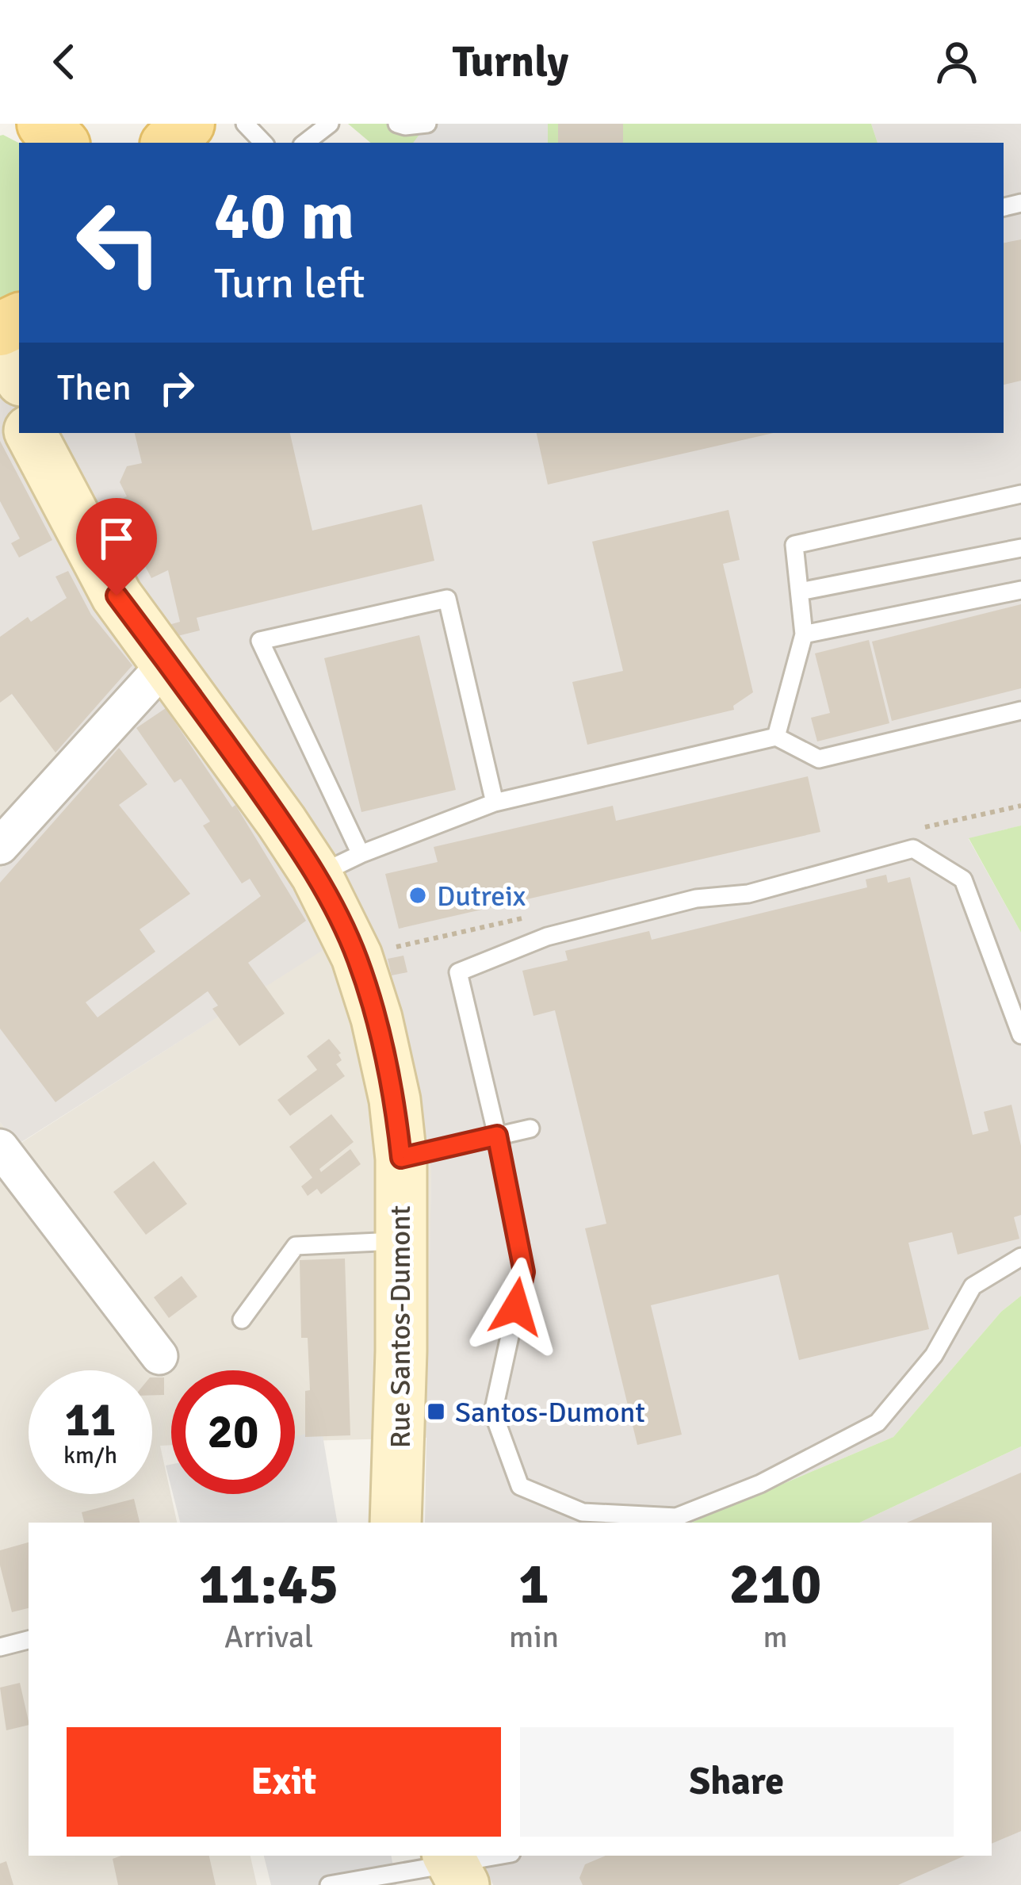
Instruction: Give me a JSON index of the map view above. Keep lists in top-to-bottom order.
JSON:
{
  "streets": {
    "street": ["Rue Santos-Dumont"]
  },
  "places": {
    "other": ["Dutreix"],
    "transit": ["Santos-Dumont"]
  },
  "page": {
    "header": "Turnly",
    "turn": ["40 m", "Turn left"],
    "then": "Then",
    "speed": "11 km/h",
    "limit": "20",
    "eta": [
      "11:45",
      "Arrival",
      "1",
      "min",
      "210",
      "m"
    ],
    "buttons": ["Exit", "Share"]
  }
}
